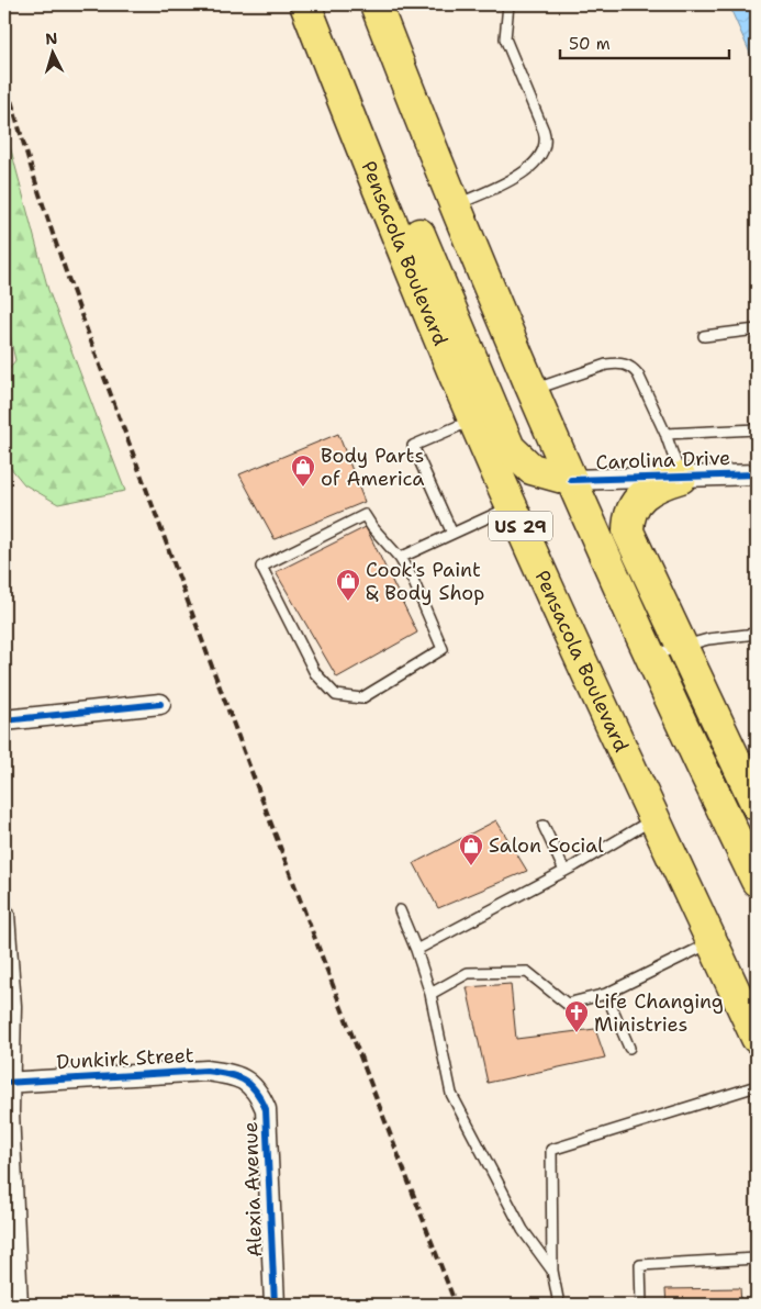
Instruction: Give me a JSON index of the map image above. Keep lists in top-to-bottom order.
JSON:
{
  "streets": {
    "highway": ["Pensacola Boulevard", "US 29"],
    "street": ["Carolina Drive", "Dunkirk Street", "Alexia Avenue"]
  },
  "crossings": [
    ["Dunkirk Street", "Alexia Avenue"]
  ],
  "places": {
    "shop": ["Body Parts of America", "Cook's Paint & Body Shop", "Salon Social"],
    "church": ["Life Changing Ministries"]
  },
  "scale_bar": "50 m",
  "north": "top"
}
